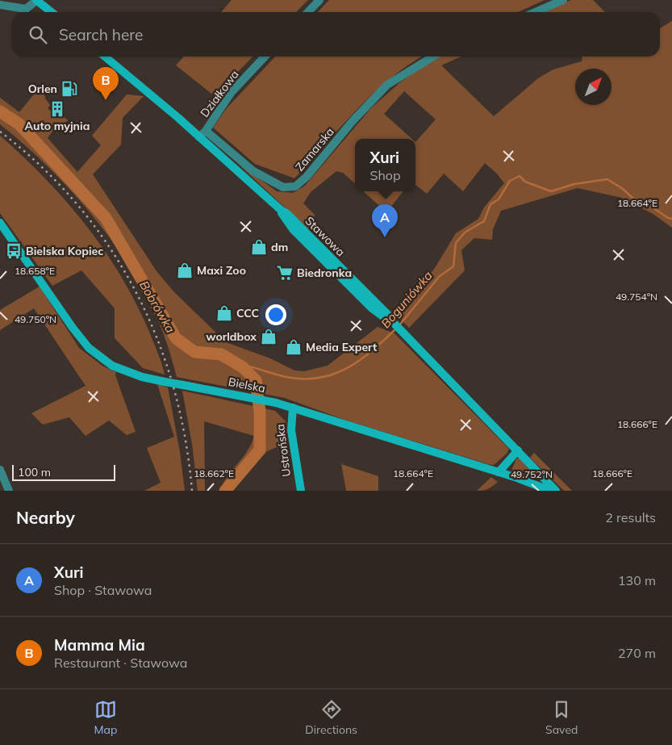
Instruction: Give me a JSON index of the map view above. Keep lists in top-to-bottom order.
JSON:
{
  "streets": {
    "street": [
      "Działkowa",
      "Zamarska",
      "Stawowa",
      "Bielska",
      "Ustrońska"
    ]
  },
  "crossings": [
    ["Działkowa", "Zamarska"],
    ["Bielska", "Ustrońska"]
  ],
  "water": ["Boguniówka", "Bobrówka"],
  "places": {
    "fuel station": ["Orlen"],
    "building": ["Auto myjnia"],
    "shop": [
      "dm",
      "Maxi Zoo",
      "CCC",
      "worldbox",
      "Media Expert"
    ],
    "bus stop": ["Bielska Kopiec"],
    "supermarket": ["Biedronka"]
  },
  "scale_bar": "100 m",
  "north": "top right",
  "page": {
    "search": "Search here",
    "pins": ["B", "A"],
    "popup": ["Xuri", "Shop"],
    "scale": "100 m",
    "heading": ["Nearby", "2 results"],
    "list": [
      {
        "mark": "A",
        "name": "Xuri",
        "note": "Shop · Stawowa",
        "value": "130 m"
      },
      {
        "mark": "B",
        "name": "Mamma Mia",
        "note": "Restaurant · Stawowa",
        "value": "270 m"
      }
    ],
    "nav": ["Map", "Directions", "Saved"]
  },
  "coordinates": [
    "18.664°E",
    "18.658°E",
    "49.754°N",
    "49.750°N",
    "18.666°E",
    "18.662°E",
    "49.752°N"
  ]
}
